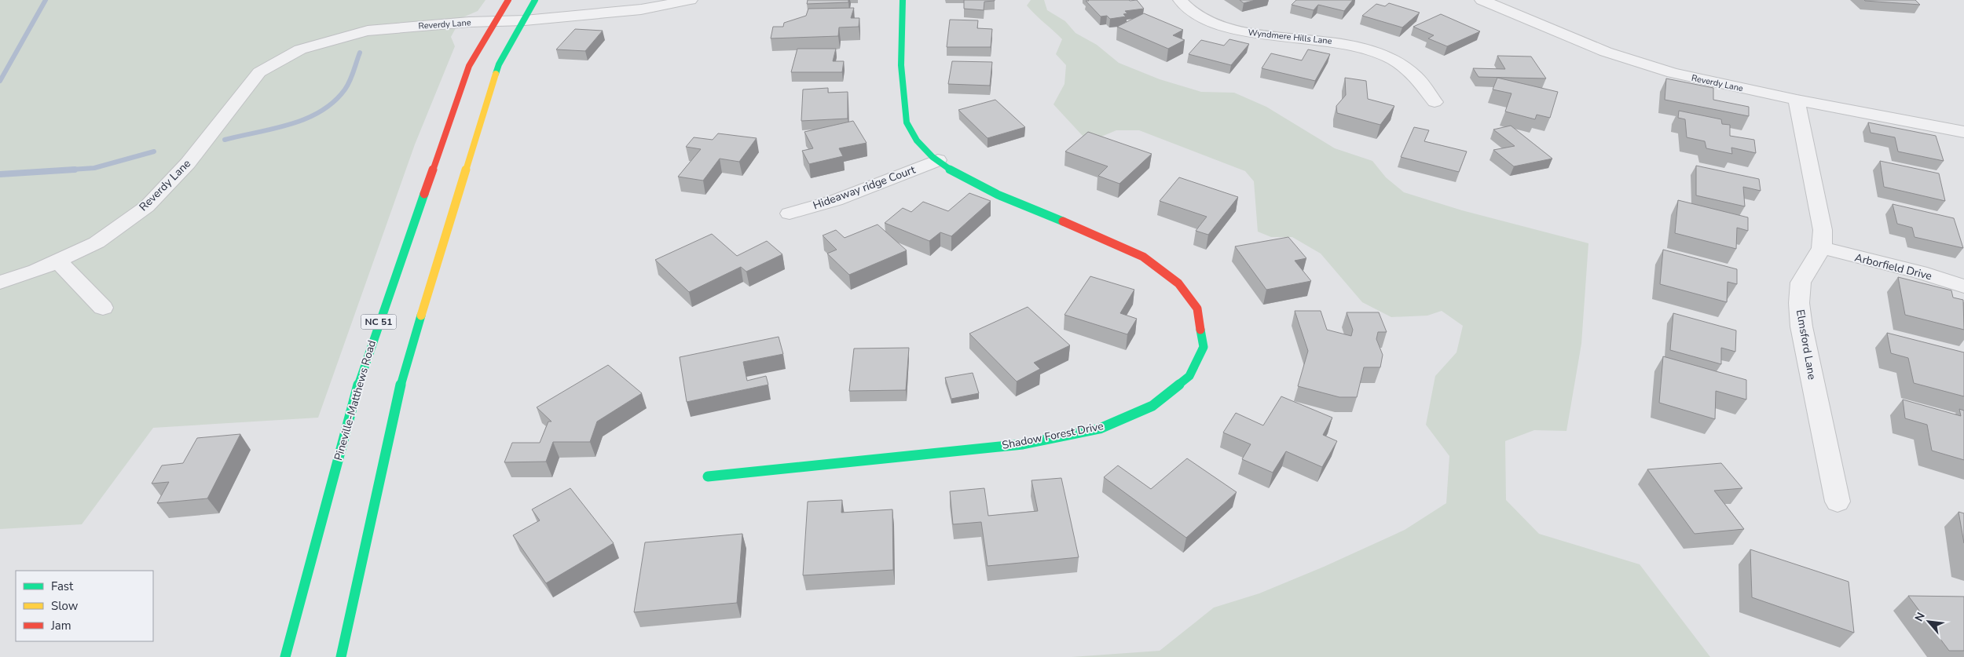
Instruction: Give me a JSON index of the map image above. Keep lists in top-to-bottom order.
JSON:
{
  "streets": {
    "main road": ["NC 51", "Pineville-Matthews Road", "Shadow Forest Drive"],
    "street": [
      "Reverdy Lane",
      "Wyndmere Hills Lane",
      "Hideaway ridge Court",
      "Arborfield Drive",
      "Elmsford Lane"
    ]
  },
  "crossings": [
    ["Reverdy Lane", "Pineville-Matthews Road"],
    ["Hideaway ridge Court", "Shadow Forest Drive"],
    ["Arborfield Drive", "Elmsford Lane"]
  ],
  "legend": ["Fast", "Slow", "Jam"],
  "north": "top left"
}
